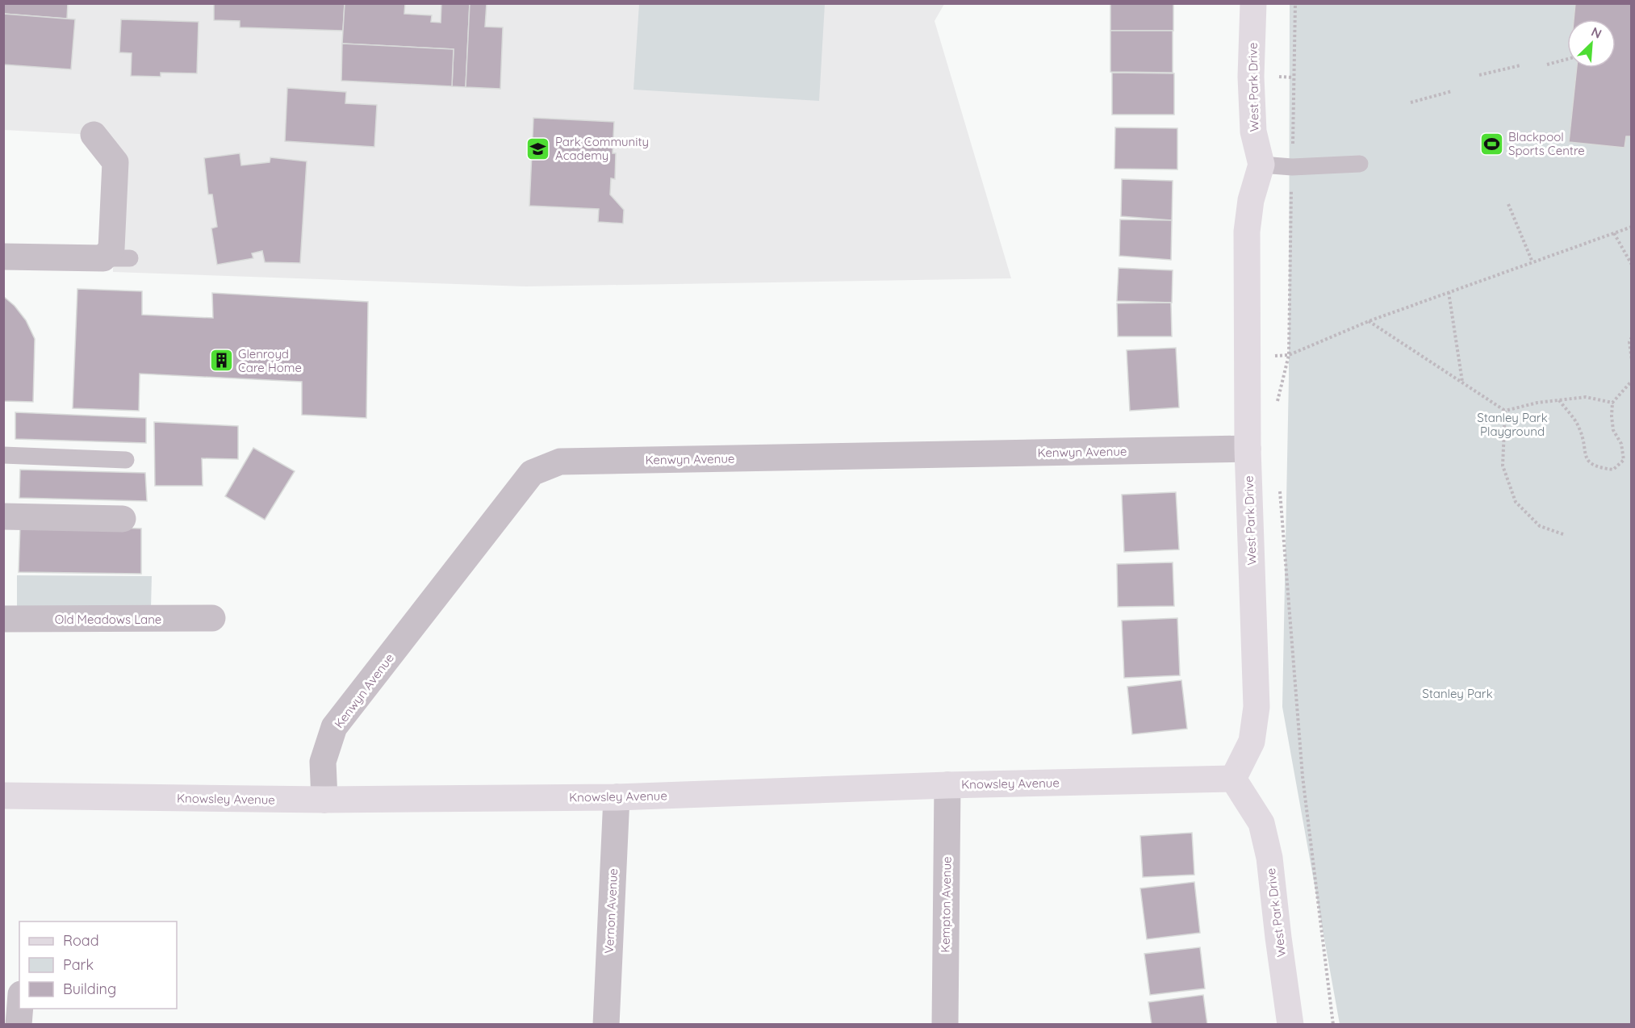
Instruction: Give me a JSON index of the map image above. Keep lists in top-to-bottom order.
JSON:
{
  "streets": {
    "street": [
      "West Park Drive",
      "Kenwyn Avenue",
      "Old Meadows Lane",
      "Knowsley Avenue",
      "Kempton Avenue",
      "Vernon Avenue"
    ]
  },
  "crossings": [
    ["West Park Drive", "Kenwyn Avenue"],
    ["West Park Drive", "Knowsley Avenue"],
    ["Kenwyn Avenue", "Knowsley Avenue"],
    ["Knowsley Avenue", "Kempton Avenue"],
    ["Knowsley Avenue", "Vernon Avenue"]
  ],
  "parks": ["Stanley Park Playground", "Stanley Park"],
  "places": {
    "sports": ["Blackpool Sports Centre"],
    "school or university": ["Park Community Academy"],
    "building": ["Glenroyd Care Home"]
  },
  "legend": ["Road", "Park", "Building"],
  "north": "top right"
}
